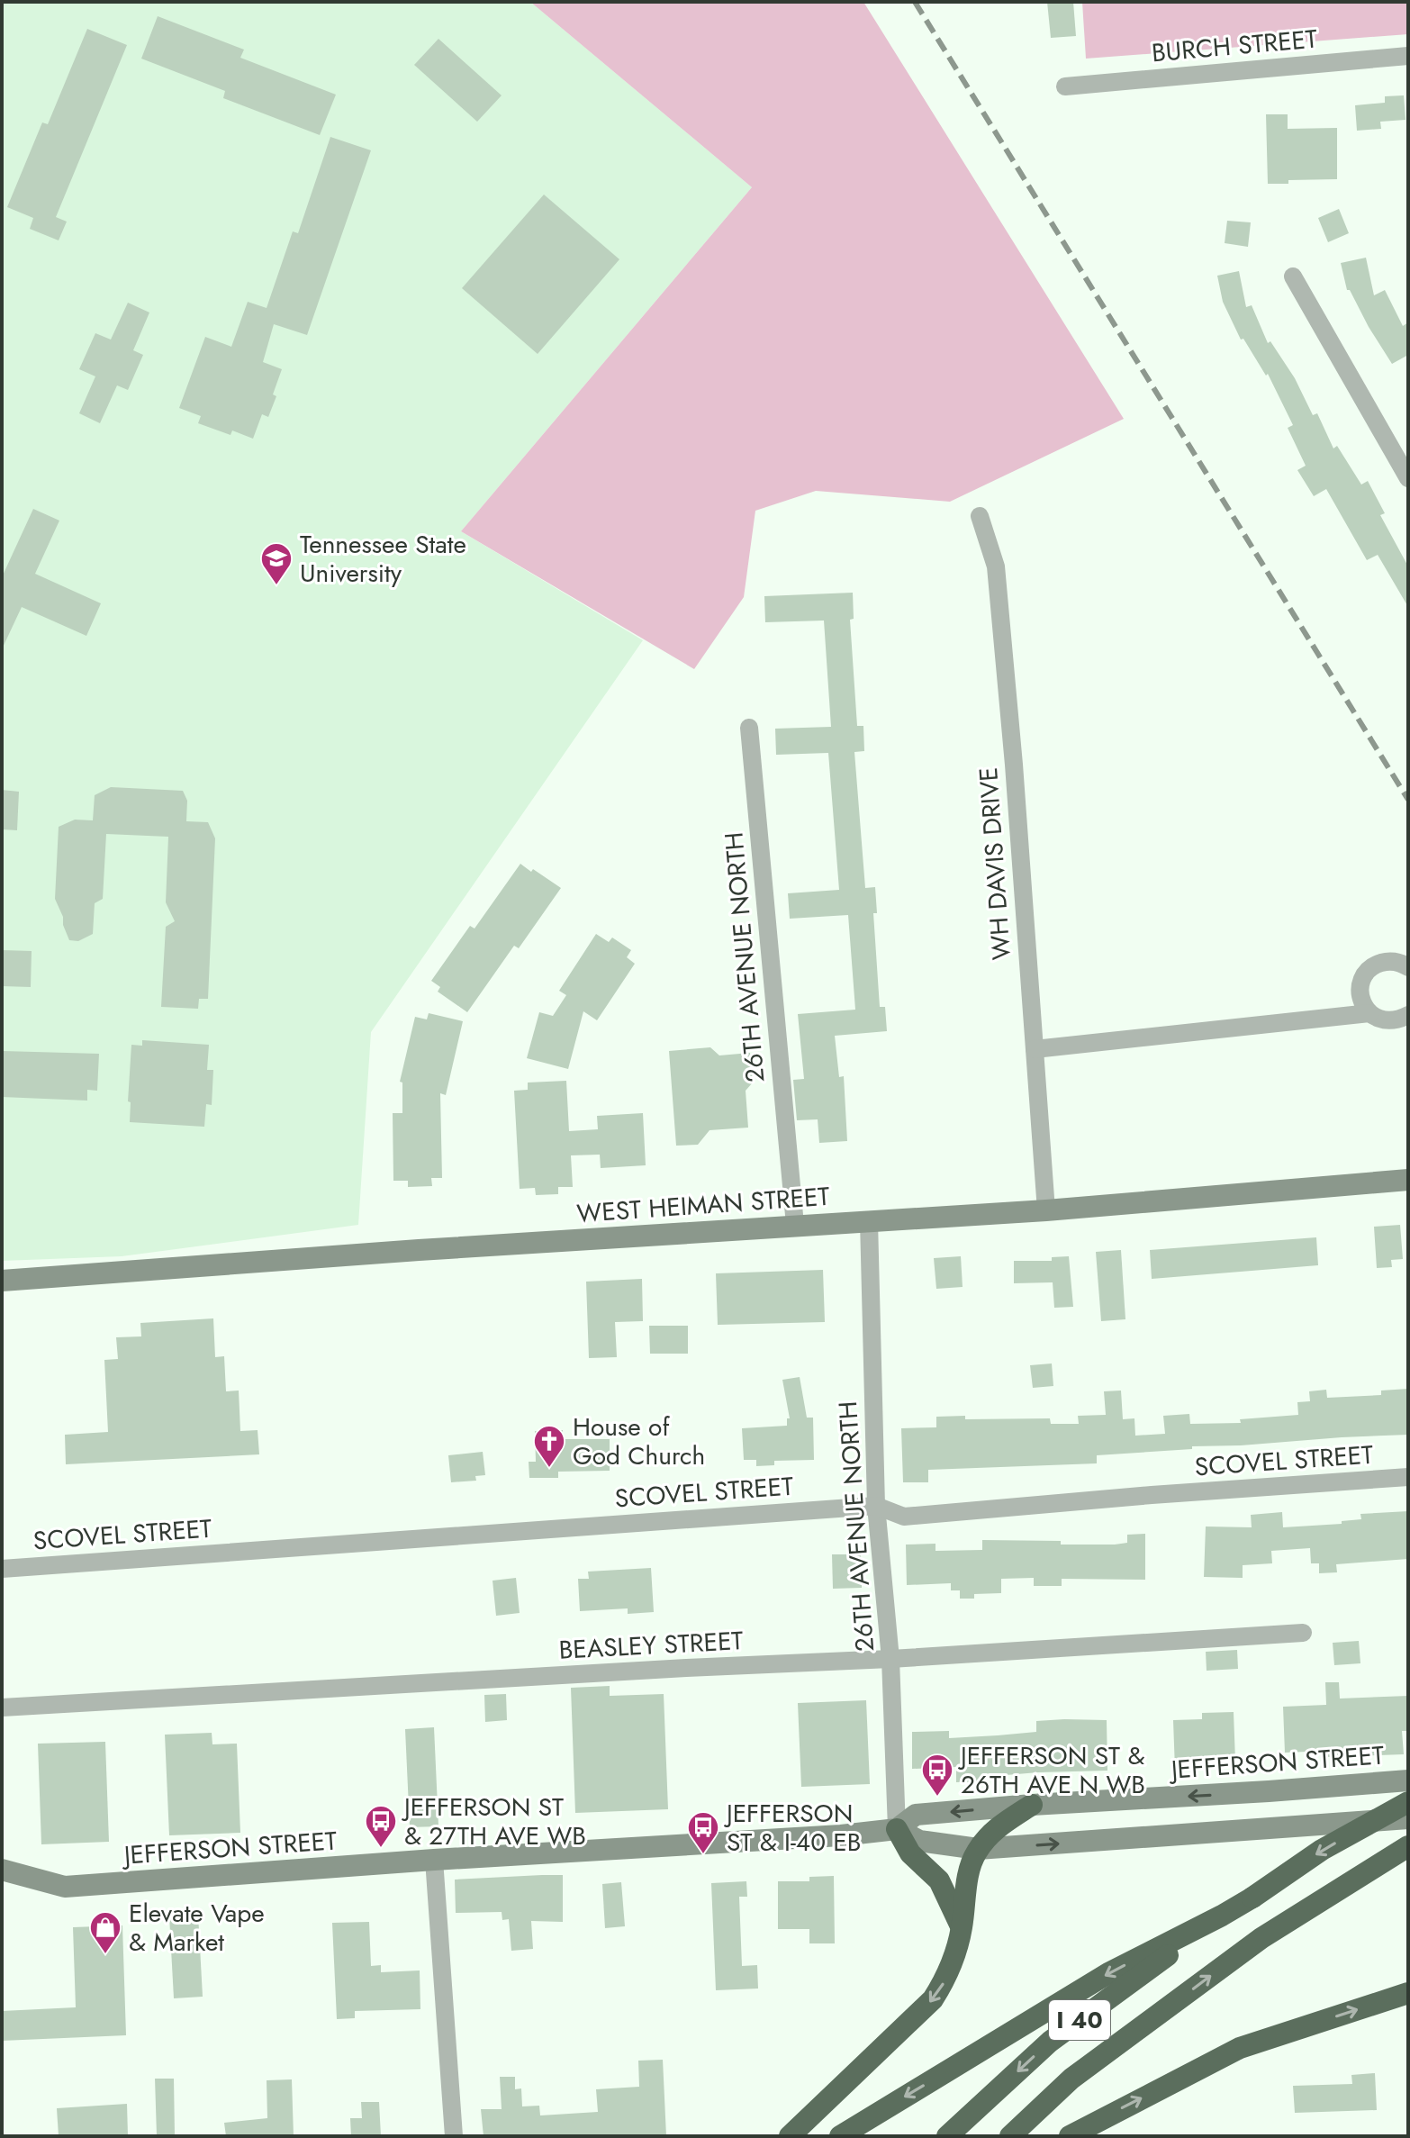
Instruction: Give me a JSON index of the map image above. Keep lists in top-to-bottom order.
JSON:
{
  "streets": {
    "highway": ["I 40"],
    "main road": ["WEST HEIMAN STREET", "JEFFERSON STREET"],
    "street": [
      "BURCH STREET",
      "WH DAVIS DRIVE",
      "26TH AVENUE NORTH",
      "SCOVEL STREET",
      "BEASLEY STREET"
    ]
  },
  "crossings": [
    ["WH DAVIS DRIVE", "WEST HEIMAN STREET"],
    ["26TH AVENUE NORTH", "WEST HEIMAN STREET"],
    ["26TH AVENUE NORTH", "SCOVEL STREET"],
    ["26TH AVENUE NORTH", "BEASLEY STREET"],
    ["26TH AVENUE NORTH", "JEFFERSON STREET"]
  ],
  "places": {
    "school or university": ["Tennessee State University"],
    "church": ["House of God Church"],
    "bus stop": ["JEFFERSON ST & 26TH AVE N WB", "JEFFERSON ST & 27TH AVE WB", "JEFFERSON ST & I-40 EB"],
    "shop": ["Elevate Vape & Market"]
  }
}
